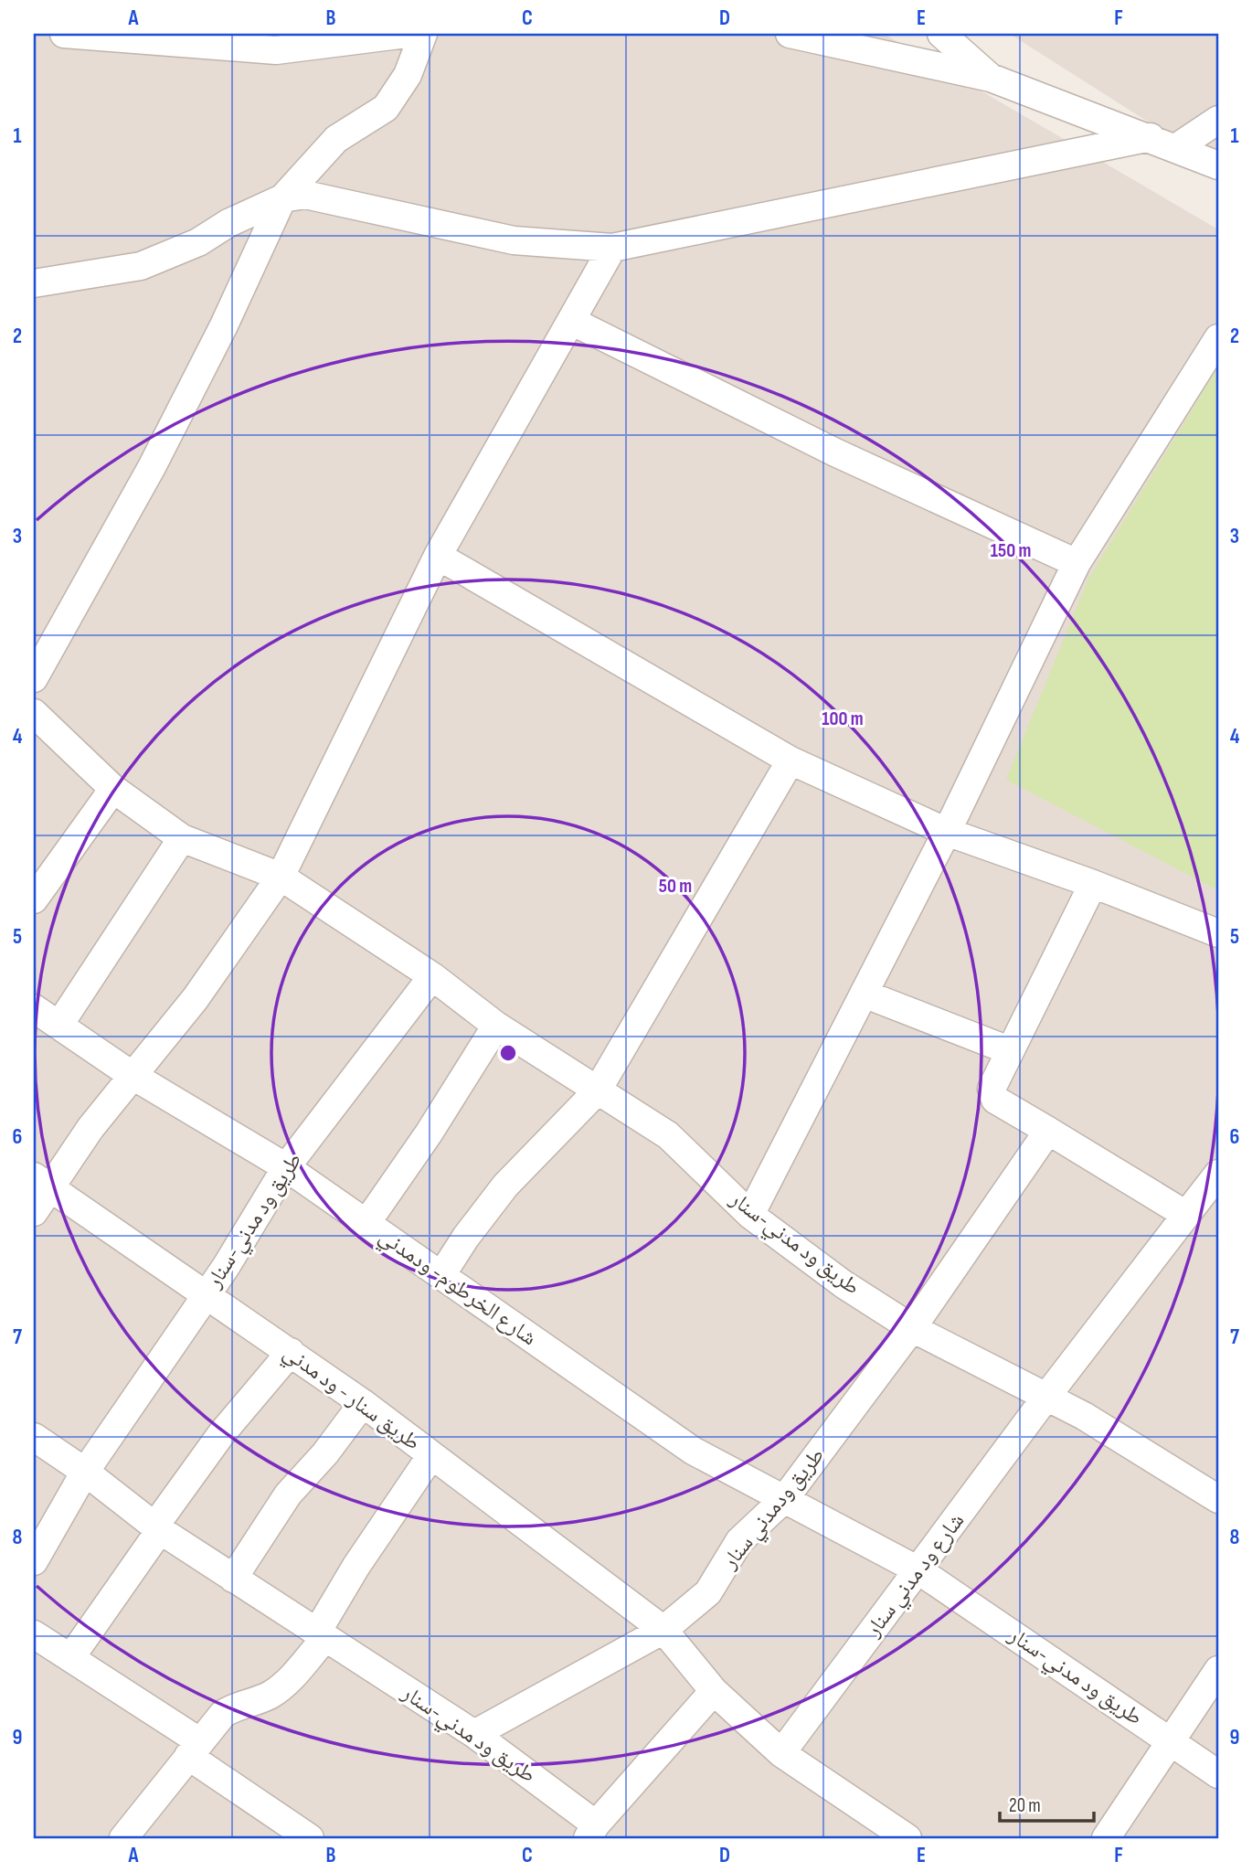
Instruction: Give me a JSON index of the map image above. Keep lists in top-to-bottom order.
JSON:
{
  "streets": {
    "street": [
      "طريق ود مدني-سنار",
      "شارع الخرطوم- ودمدني",
      "طريق سنار - ود مدني",
      "طريق ودمدني سنار",
      "شارع ود مدني سنار"
    ]
  },
  "crossings": [
    ["طريق ود مدني-سنار", "شارع الخرطوم- ودمدني"],
    ["طريق ود مدني-سنار", "طريق سنار - ود مدني"],
    ["طريق ود مدني-سنار", "طريق ودمدني سنار"],
    ["طريق ود مدني-سنار", "شارع ود مدني سنار"],
    ["شارع الخرطوم- ودمدني", "طريق ودمدني سنار"],
    ["شارع الخرطوم- ودمدني", "شارع ود مدني سنار"],
    ["طريق سنار - ود مدني", "طريق ودمدني سنار"]
  ],
  "scale_bar": "20 m",
  "grid": {
    "columns": [
      "A",
      "B",
      "C",
      "D",
      "E",
      "F"
    ],
    "rows": [
      "1",
      "2",
      "3",
      "4",
      "5",
      "6",
      "7",
      "8",
      "9"
    ]
  },
  "rings": ["150 m", "100 m", "50 m"]
}
